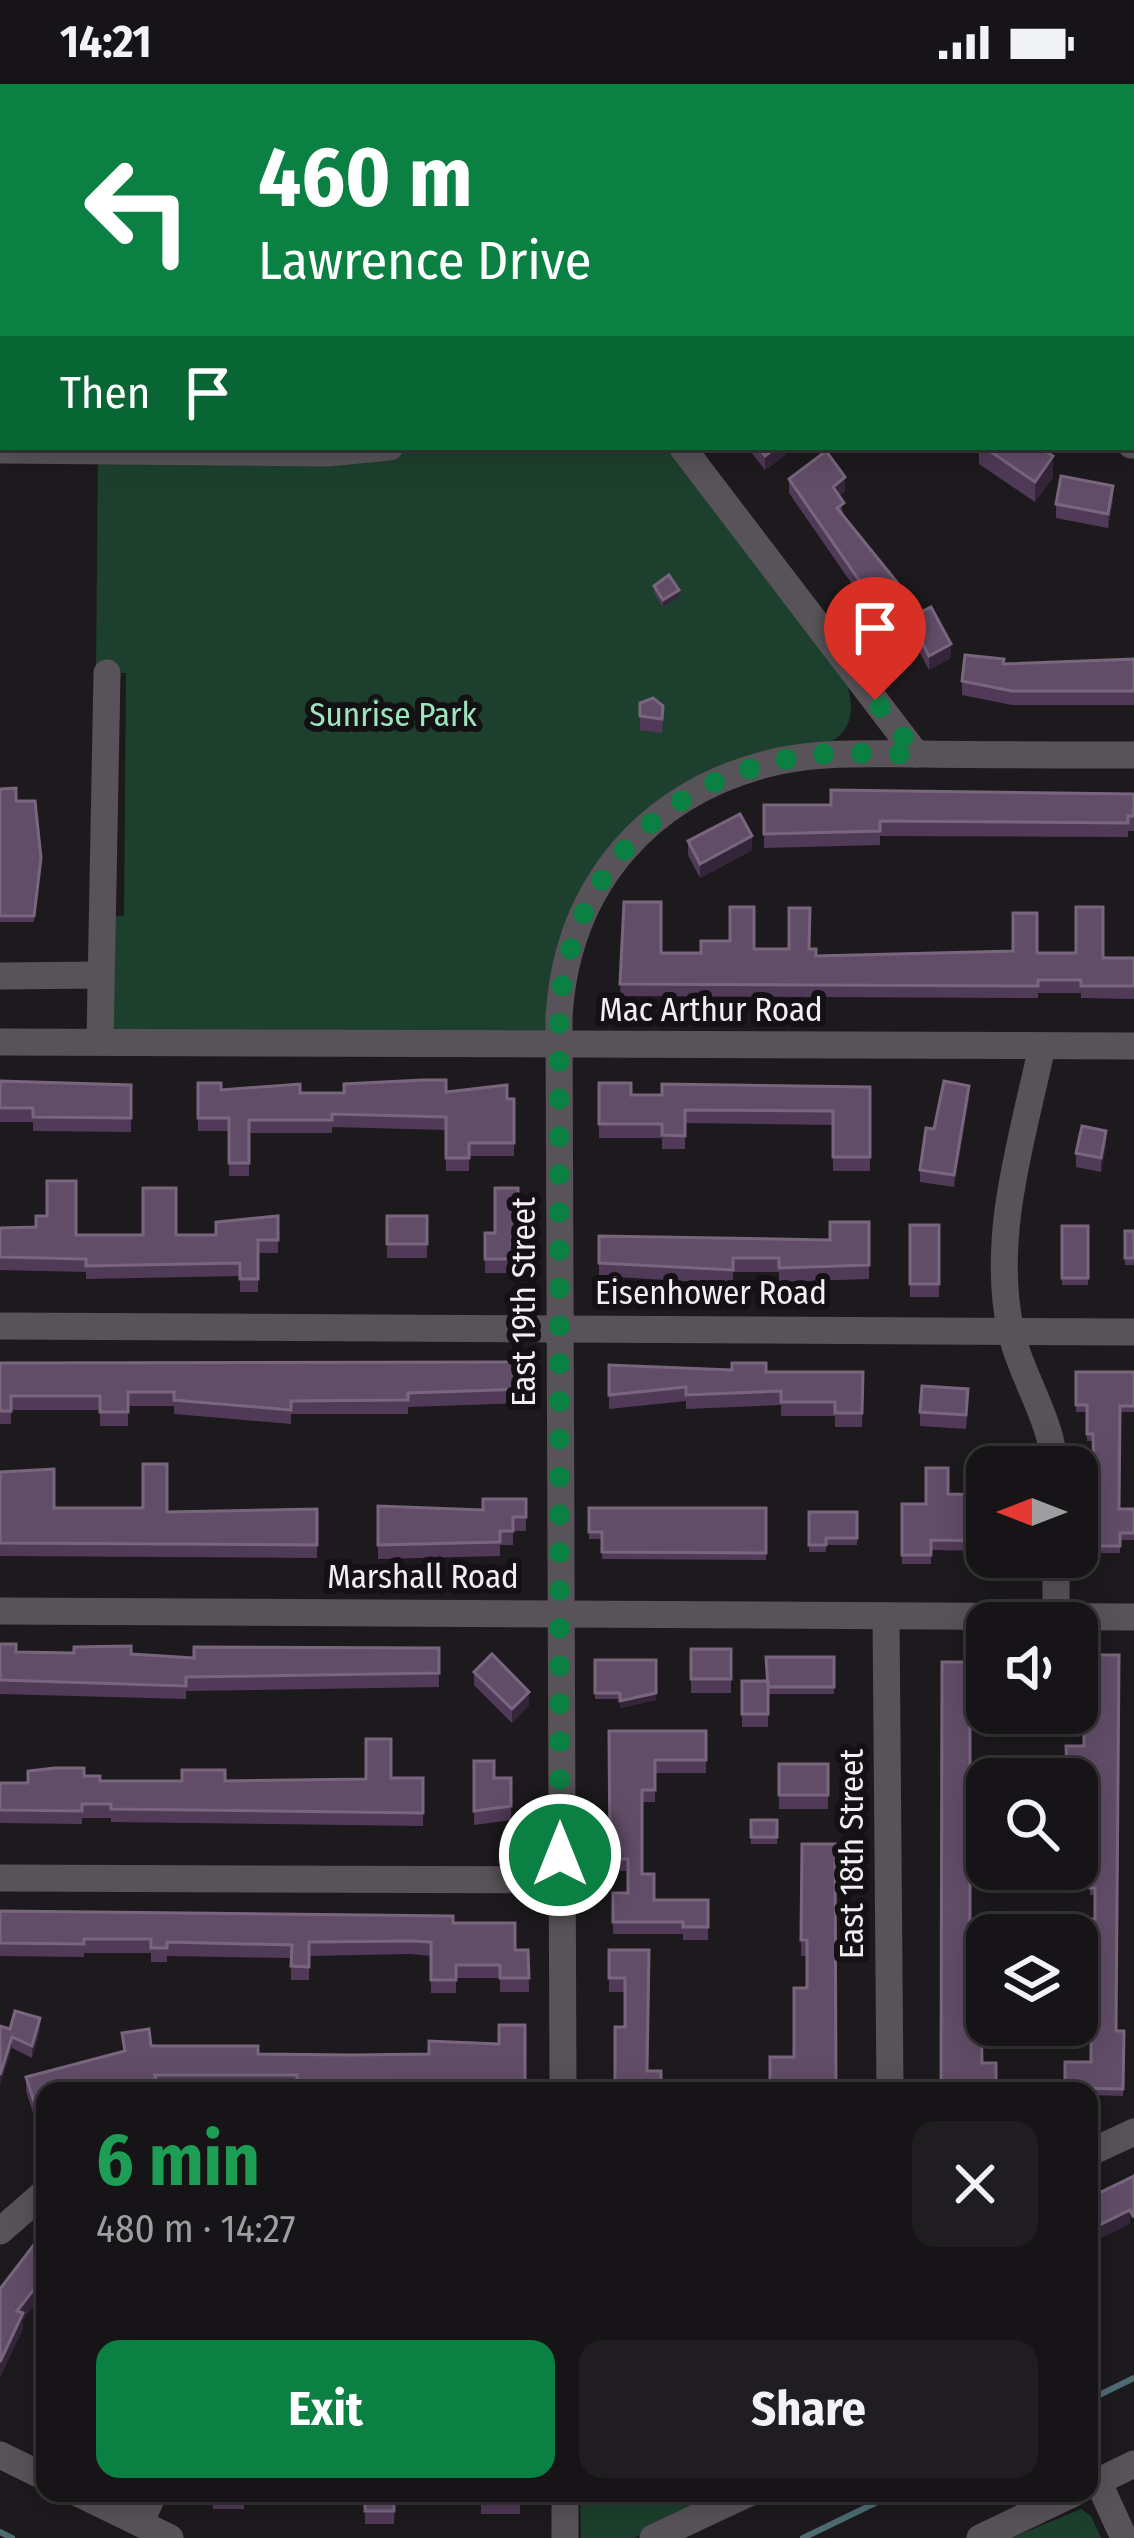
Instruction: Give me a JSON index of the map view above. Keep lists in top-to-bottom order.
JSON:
{
  "streets": {
    "street": [
      "Mac Arthur Road",
      "Eisenhower Road",
      "East 19th Street",
      "Marshall Road",
      "East 18th Street"
    ]
  },
  "crossings": [
    ["Mac Arthur Road", "East 19th Street"],
    ["Eisenhower Road", "East 19th Street"],
    ["East 19th Street", "Marshall Road"],
    ["Marshall Road", "East 18th Street"]
  ],
  "parks": ["Sunrise Park"],
  "north": "left",
  "page": {
    "status": "14:21",
    "turn": ["460 m", "Lawrence Drive"],
    "then": "Then",
    "heading": ["6 min", "480 m · 14:27"],
    "buttons": ["Exit", "Share"]
  }
}
